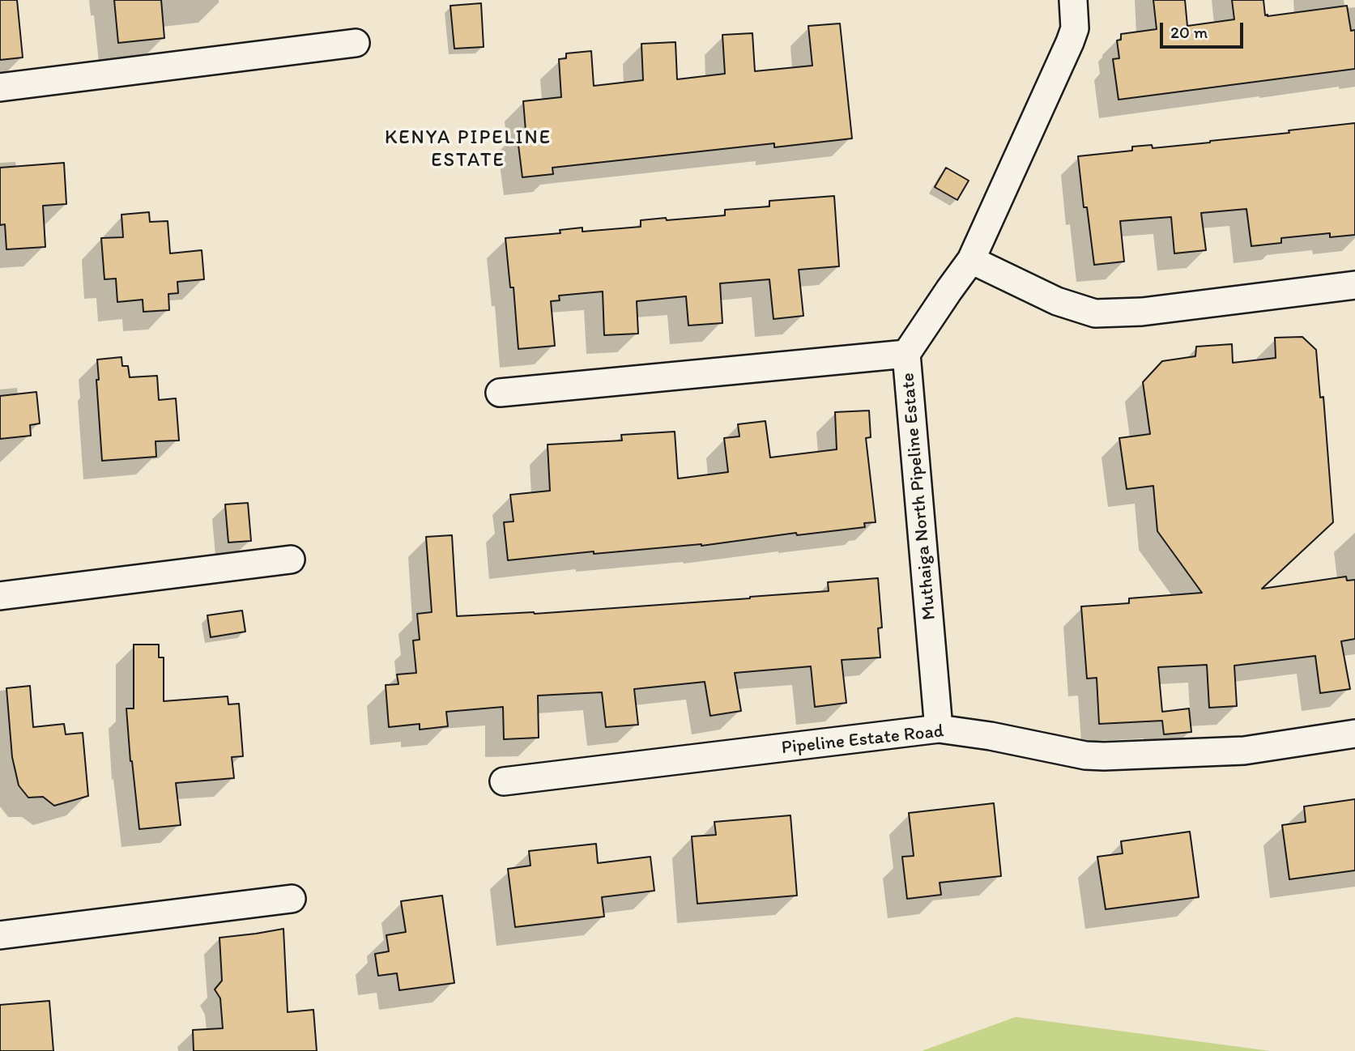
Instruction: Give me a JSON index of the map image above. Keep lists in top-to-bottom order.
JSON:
{
  "streets": {
    "street": ["Muthaiga North Pipeline Estate", "Pipeline Estate Road"]
  },
  "crossings": [
    ["Muthaiga North Pipeline Estate", "Pipeline Estate Road"]
  ],
  "districts": ["KENYA PIPELINE ESTATE"],
  "scale_bar": "20 m"
}
